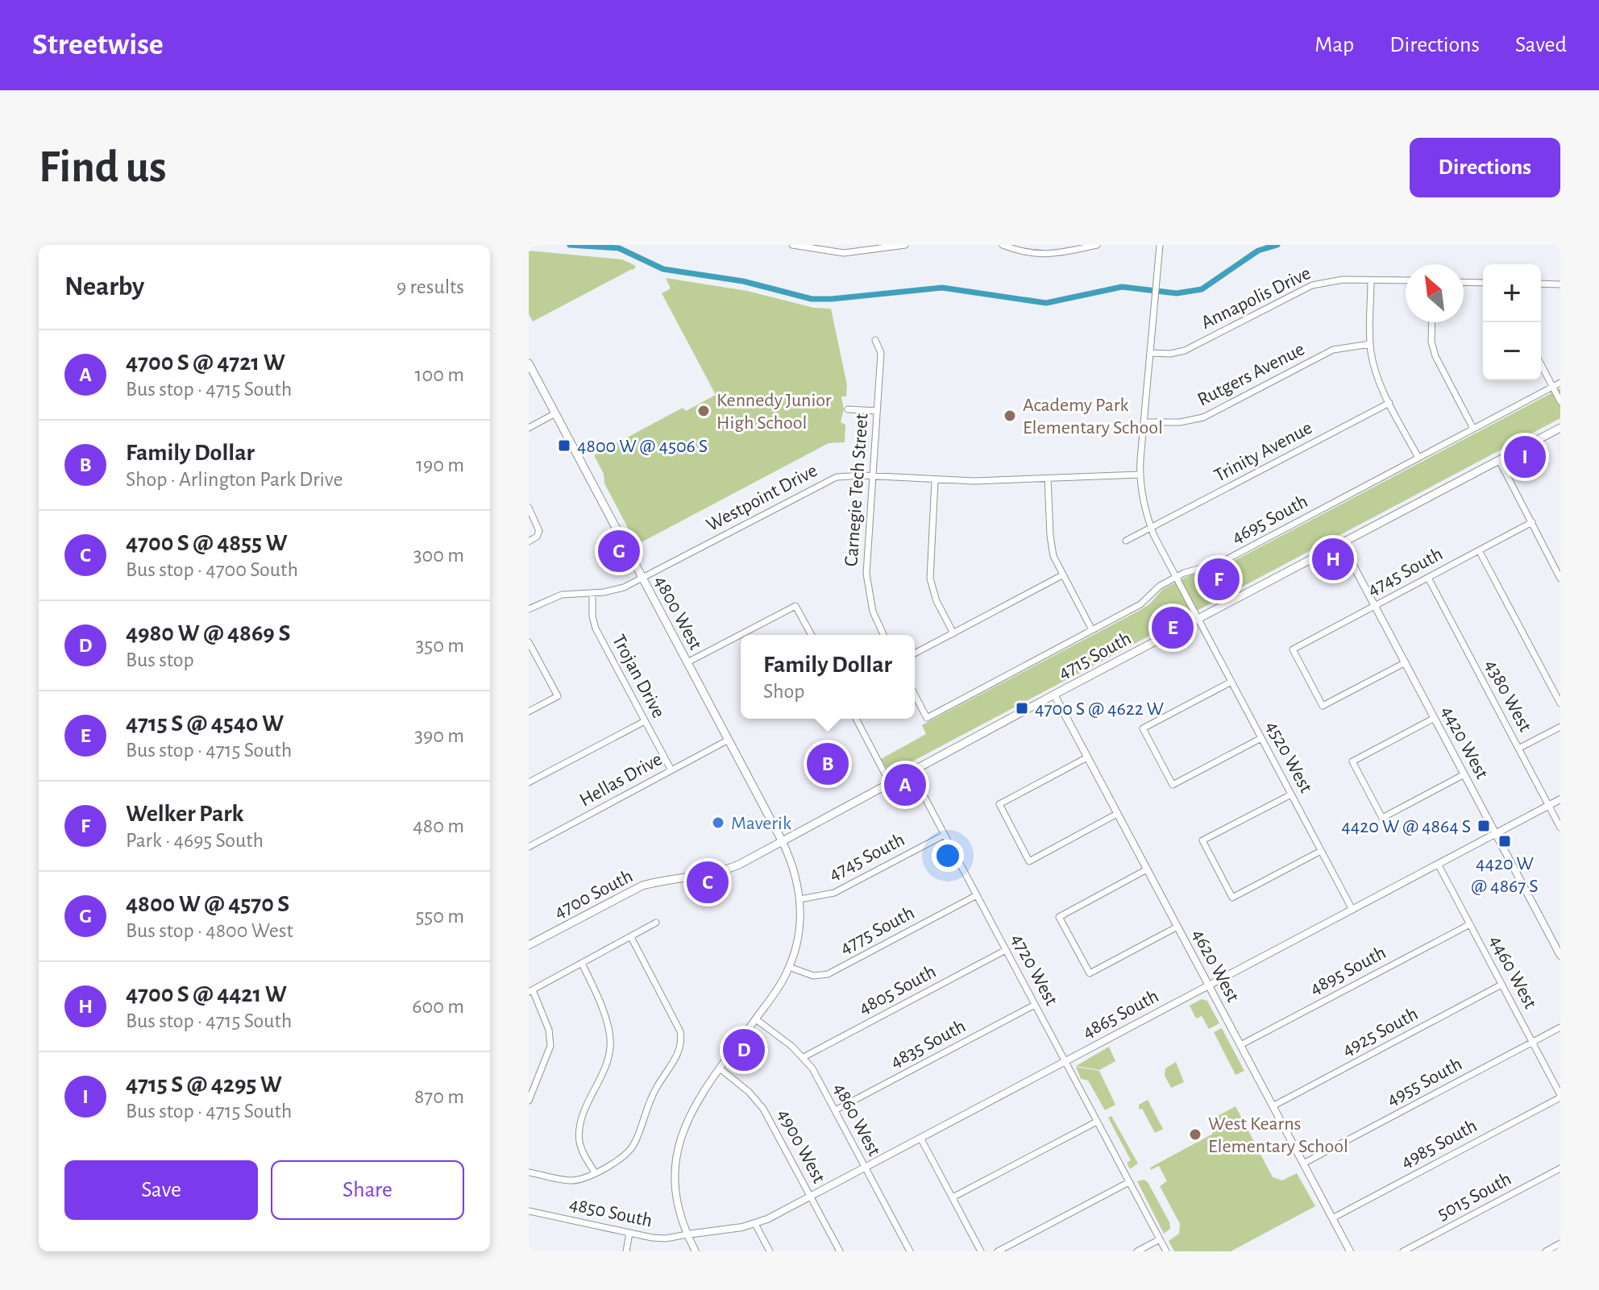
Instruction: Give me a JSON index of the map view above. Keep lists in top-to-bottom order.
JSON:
{
  "streets": {
    "main road": ["4800 West", "4715 South", "4700 South"],
    "street": [
      "Annapolis Drive",
      "Rutgers Avenue",
      "Trinity Avenue",
      "Carnegie Tech Street",
      "Westpoint Drive",
      "4695 South",
      "4745 South",
      "Trojan Drive",
      "4380 West",
      "4420 West",
      "4520 West",
      "Hellas Drive",
      "4775 South",
      "4620 West",
      "4720 West",
      "4895 South",
      "4460 West",
      "4805 South",
      "4865 South",
      "4925 South",
      "4835 South",
      "4955 South",
      "4860 West",
      "4985 South",
      "4900 West",
      "5015 South",
      "4850 South"
    ]
  },
  "crossings": [
    ["Annapolis Drive", "4520 West"],
    ["Rutgers Avenue", "4520 West"],
    ["Trinity Avenue", "4520 West"],
    ["Carnegie Tech Street", "Westpoint Drive"],
    ["Westpoint Drive", "4800 West"],
    ["Westpoint Drive", "Trojan Drive"],
    ["Westpoint Drive", "4520 West"],
    ["4695 South", "4520 West"],
    ["4745 South", "4380 West"],
    ["4745 South", "4420 West"],
    ["4745 South", "4720 West"],
    ["4800 West", "4715 South"],
    ["4800 West", "Hellas Drive"],
    ["4800 West", "4700 South"],
    ["4715 South", "4420 West"],
    ["4715 South", "4520 West"],
    ["4715 South", "4700 South"],
    ["4715 South", "4620 West"],
    ["4715 South", "4720 West"],
    ["Trojan Drive", "Hellas Drive"],
    ["4380 West", "4865 South"],
    ["4420 West", "4865 South"],
    ["4520 West", "4865 South"],
    ["4775 South", "4720 West"],
    ["4620 West", "4895 South"],
    ["4620 West", "4865 South"],
    ["4620 West", "4925 South"],
    ["4620 West", "4955 South"],
    ["4620 West", "4985 South"],
    ["4720 West", "4805 South"],
    ["4720 West", "4865 South"],
    ["4720 West", "4835 South"],
    ["4895 South", "4460 West"],
    ["4460 West", "4865 South"],
    ["4460 West", "4925 South"],
    ["4460 West", "4955 South"],
    ["4460 West", "4985 South"],
    ["4805 South", "4860 West"],
    ["4865 South", "4860 West"],
    ["4865 South", "4900 West"],
    ["4865 South", "4850 South"],
    ["4835 South", "4860 West"]
  ],
  "places": {
    "other": [
      "Kennedy Junior High School",
      "Academy Park Elementary School",
      "Maverik",
      "West Kearns Elementary School"
    ],
    "transit": [
      "4800 W @ 4506 S",
      "4700 S @ 4622 W",
      "4420 W @ 4864 S",
      "4420 W @ 4867 S"
    ]
  },
  "north": "top left",
  "page": {
    "header": "Streetwise",
    "nav": ["Map", "Directions", "Saved"],
    "buttons": [
      "Directions",
      ["Save", "Share"]
    ],
    "title": "Find us",
    "heading": ["Nearby", "9 results"],
    "map_buttons": ["+", "−"],
    "list": [
      {
        "mark": "A",
        "name": "4700 S @ 4721 W",
        "note": "Bus stop · 4715 South",
        "value": "100 m"
      },
      {
        "mark": "B",
        "name": "Family Dollar",
        "note": "Shop · Arlington Park Drive",
        "value": "190 m"
      },
      {
        "mark": "C",
        "name": "4700 S @ 4855 W",
        "note": "Bus stop · 4700 South",
        "value": "300 m"
      },
      {
        "mark": "D",
        "name": "4980 W @ 4869 S",
        "note": "Bus stop",
        "value": "350 m"
      },
      {
        "mark": "E",
        "name": "4715 S @ 4540 W",
        "note": "Bus stop · 4715 South",
        "value": "390 m"
      },
      {
        "mark": "F",
        "name": "Welker Park",
        "note": "Park · 4695 South",
        "value": "480 m"
      },
      {
        "mark": "G",
        "name": "4800 W @ 4570 S",
        "note": "Bus stop · 4800 West",
        "value": "550 m"
      },
      {
        "mark": "H",
        "name": "4700 S @ 4421 W",
        "note": "Bus stop · 4715 South",
        "value": "600 m"
      },
      {
        "mark": "I",
        "name": "4715 S @ 4295 W",
        "note": "Bus stop · 4715 South",
        "value": "870 m"
      }
    ],
    "pins": [
      "I",
      "G",
      "H",
      "F",
      "E",
      "B",
      "A",
      "C",
      "D"
    ],
    "popup": ["Family Dollar", "Shop"]
  }
}
